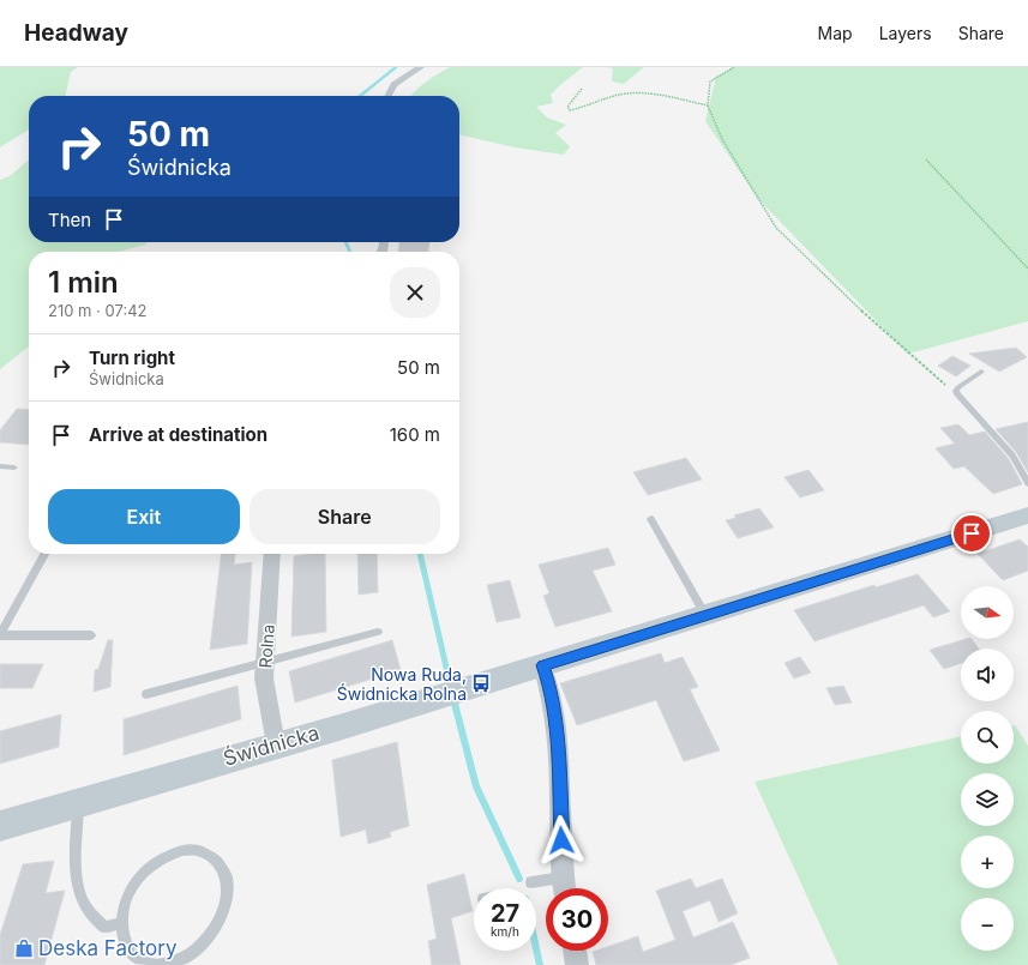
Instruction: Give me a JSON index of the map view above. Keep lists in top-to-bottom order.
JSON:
{
  "streets": {
    "street": ["Rolna", "Świdnicka"]
  },
  "crossings": [
    ["Rolna", "Świdnicka"]
  ],
  "places": {
    "bus stop": ["Nowa Ruda, Świdnicka Rolna"],
    "shop": ["Deska Factory"]
  },
  "north": "right",
  "page": {
    "header": "Headway",
    "nav": ["Map", "Layers", "Share"],
    "turn": ["50 m", "Świdnicka"],
    "then": "Then",
    "heading": ["1 min", "210 m · 07:42"],
    "list": [
      {
        "name": "Turn right",
        "note": "Świdnicka",
        "value": "50 m"
      },
      {
        "name": "Arrive at destination",
        "value": "160 m"
      }
    ],
    "buttons": ["Exit", "Share"],
    "map_buttons": ["+", "−"],
    "speed": "27 km/h",
    "limit": "30"
  }
}
